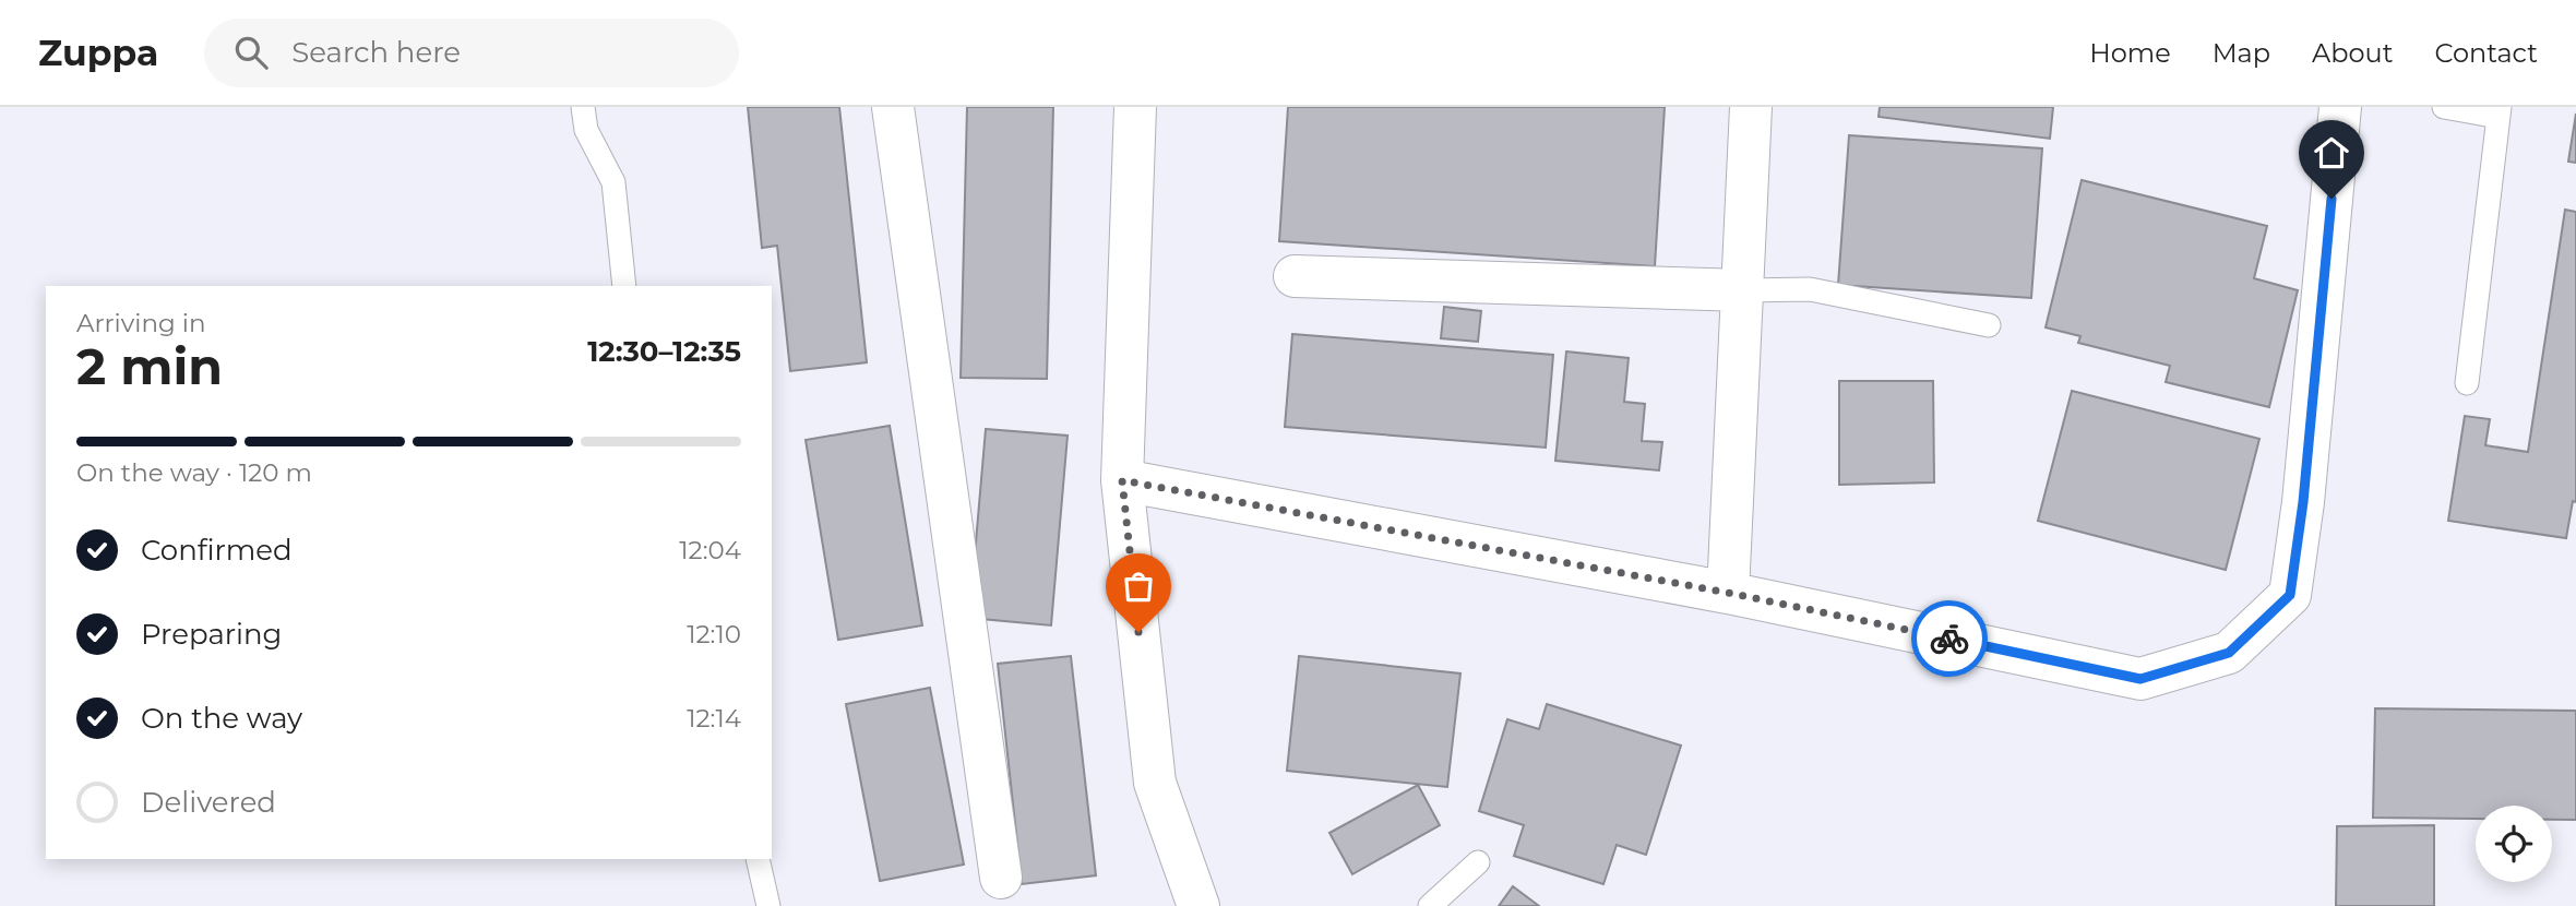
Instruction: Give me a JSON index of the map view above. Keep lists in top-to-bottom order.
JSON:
{
  "page": {
    "header": "Zuppa",
    "search": "Search here",
    "nav": [
      "Home",
      "Map",
      "About",
      "Contact"
    ],
    "heading": ["2 min", "Arriving in", "12:30–12:35"],
    "bar": "On the way · 120 m",
    "list": [
      ["Confirmed", "12:04"],
      ["Preparing", "12:10"],
      ["On the way", "12:14"],
      "Delivered"
    ]
  }
}
